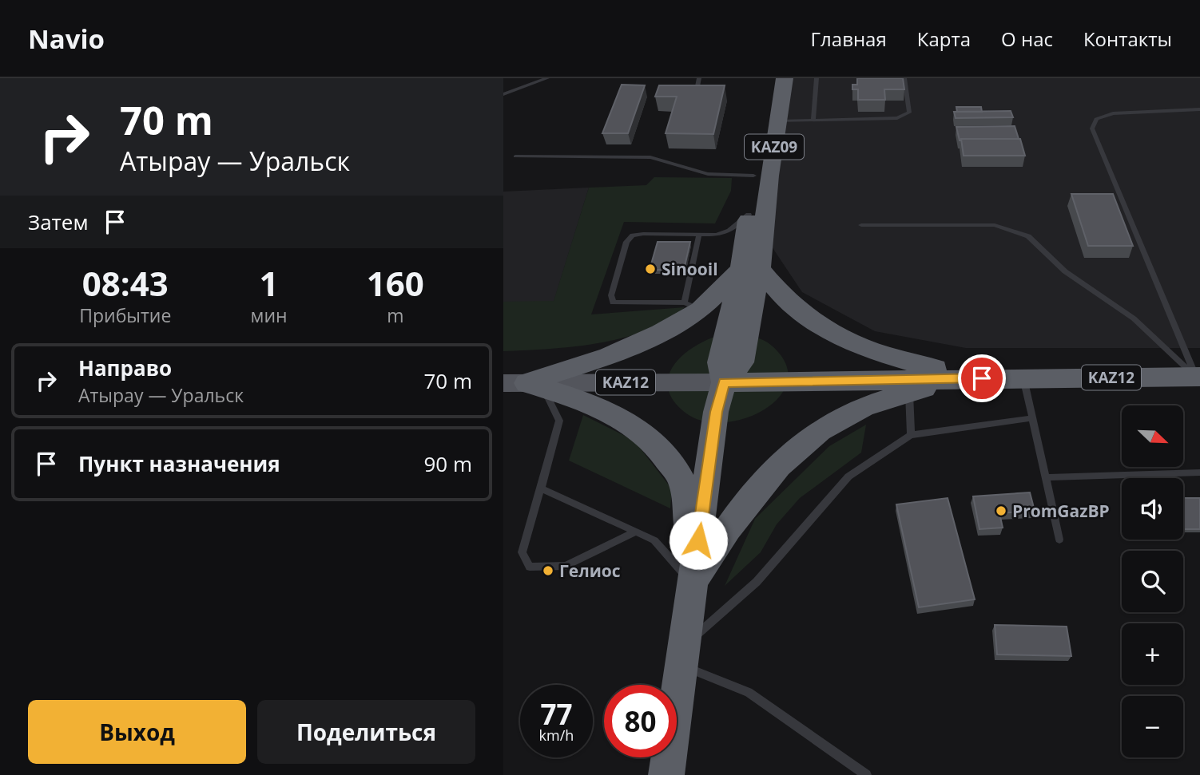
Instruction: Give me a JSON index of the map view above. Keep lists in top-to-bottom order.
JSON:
{
  "streets": {
    "highway": ["KAZ09", "KAZ12"]
  },
  "crossings": [
    ["KAZ09", "KAZ12"]
  ],
  "places": ["Sinooil", "PromGazBP", "Гелиос"],
  "north": "bottom right",
  "page": {
    "header": "Navio",
    "nav": [
      "Главная",
      "Карта",
      "О нас",
      "Контакты"
    ],
    "turn": ["70 m", "Атырау — Уральск"],
    "then": "Затем",
    "eta": [
      "08:43",
      "Прибытие",
      "1",
      "мин",
      "160",
      "m"
    ],
    "list": [
      {
        "name": "Направо",
        "note": "Атырау — Уральск",
        "value": "70 m"
      },
      {
        "name": "Пункт назначения",
        "value": "90 m"
      }
    ],
    "map_buttons": ["+", "−"],
    "speed": "77 km/h",
    "limit": "80",
    "buttons": ["Выход", "Поделиться"]
  }
}
